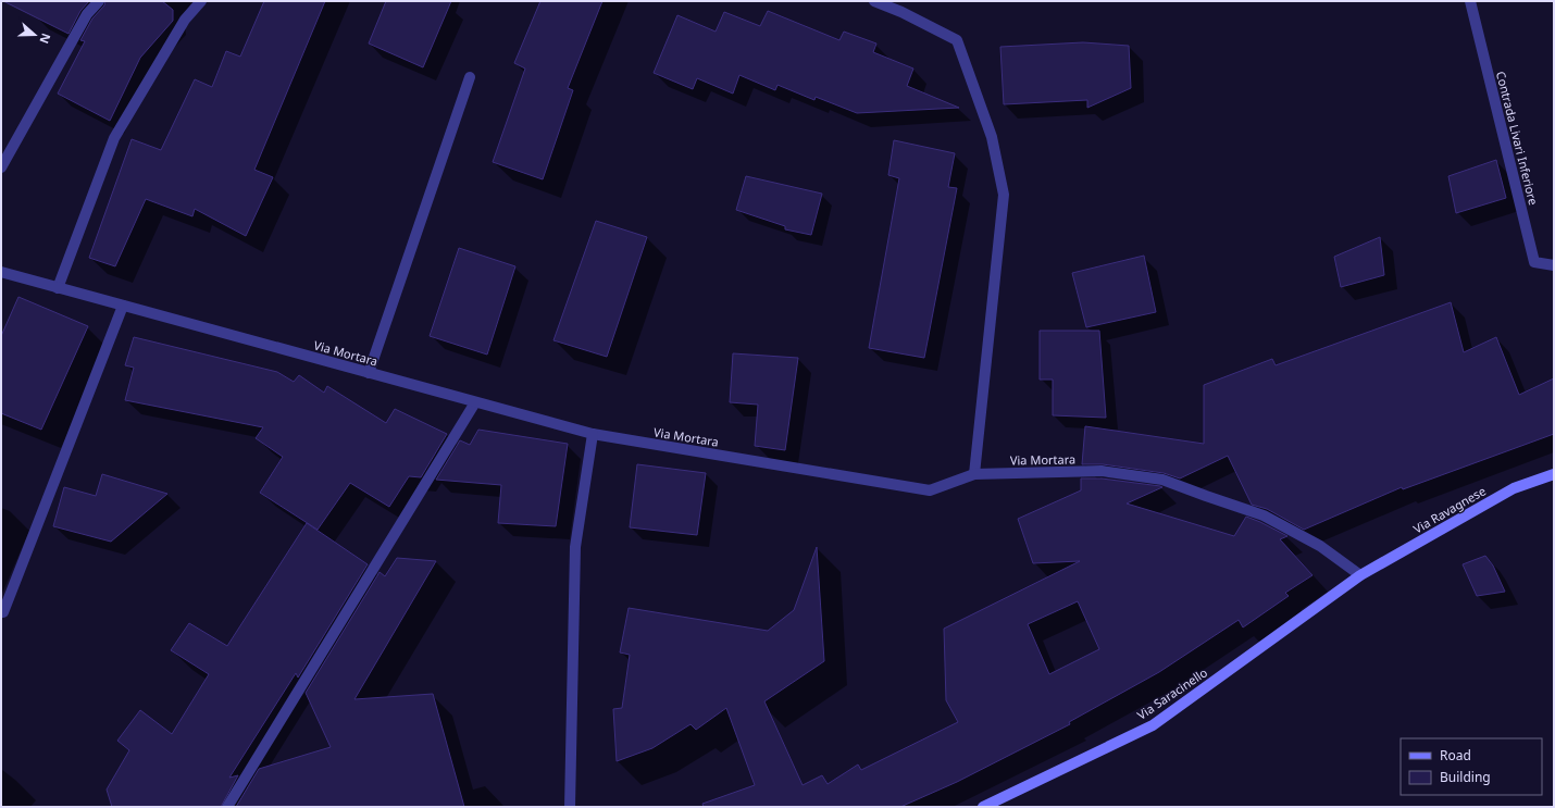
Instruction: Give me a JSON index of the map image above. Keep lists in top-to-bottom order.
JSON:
{
  "streets": {
    "main road": ["Via Ravagnese", "Via Saracinello"],
    "street": ["Contrada Livari Inferiore", "Via Mortara"]
  },
  "crossings": [
    ["Via Mortara", "Via Ravagnese"],
    ["Via Mortara", "Via Saracinello"],
    ["Via Ravagnese", "Via Saracinello"]
  ],
  "legend": ["Road", "Building"],
  "north": "right"
}
